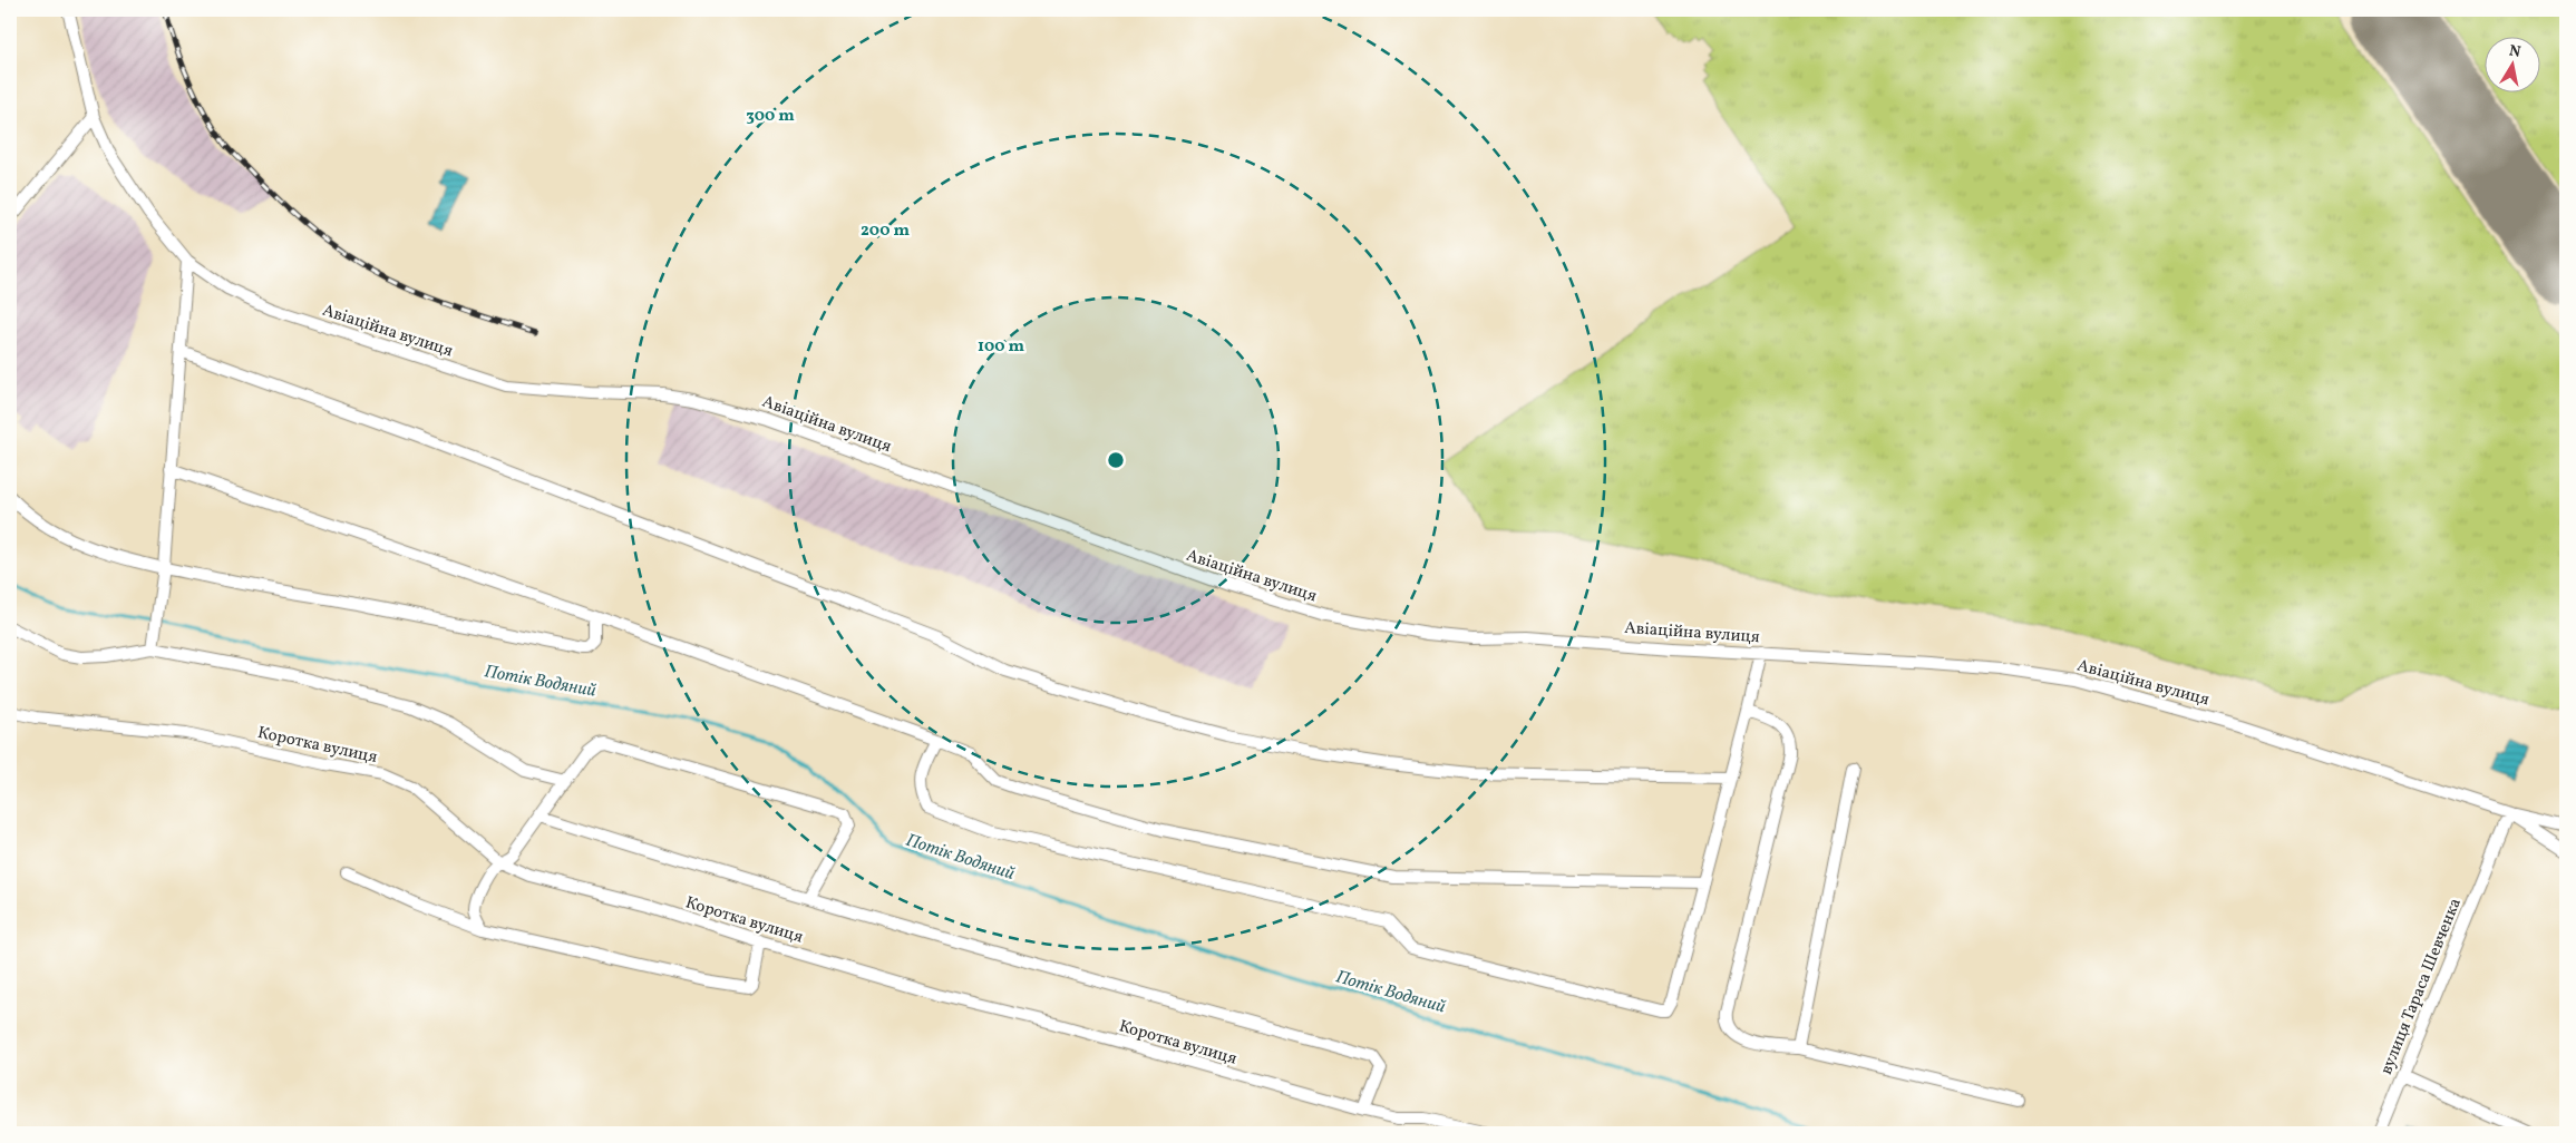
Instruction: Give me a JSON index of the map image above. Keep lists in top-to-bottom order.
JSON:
{
  "streets": {
    "street": ["Авіаційна вулиця", "Коротка вулиця", "вулиця Тараса Шевченка"]
  },
  "crossings": [
    ["Авіаційна вулиця", "вулиця Тараса Шевченка"]
  ],
  "water": ["Потік Водяний"],
  "north": "top",
  "rings": ["300 m", "200 m", "100 m"]
}
